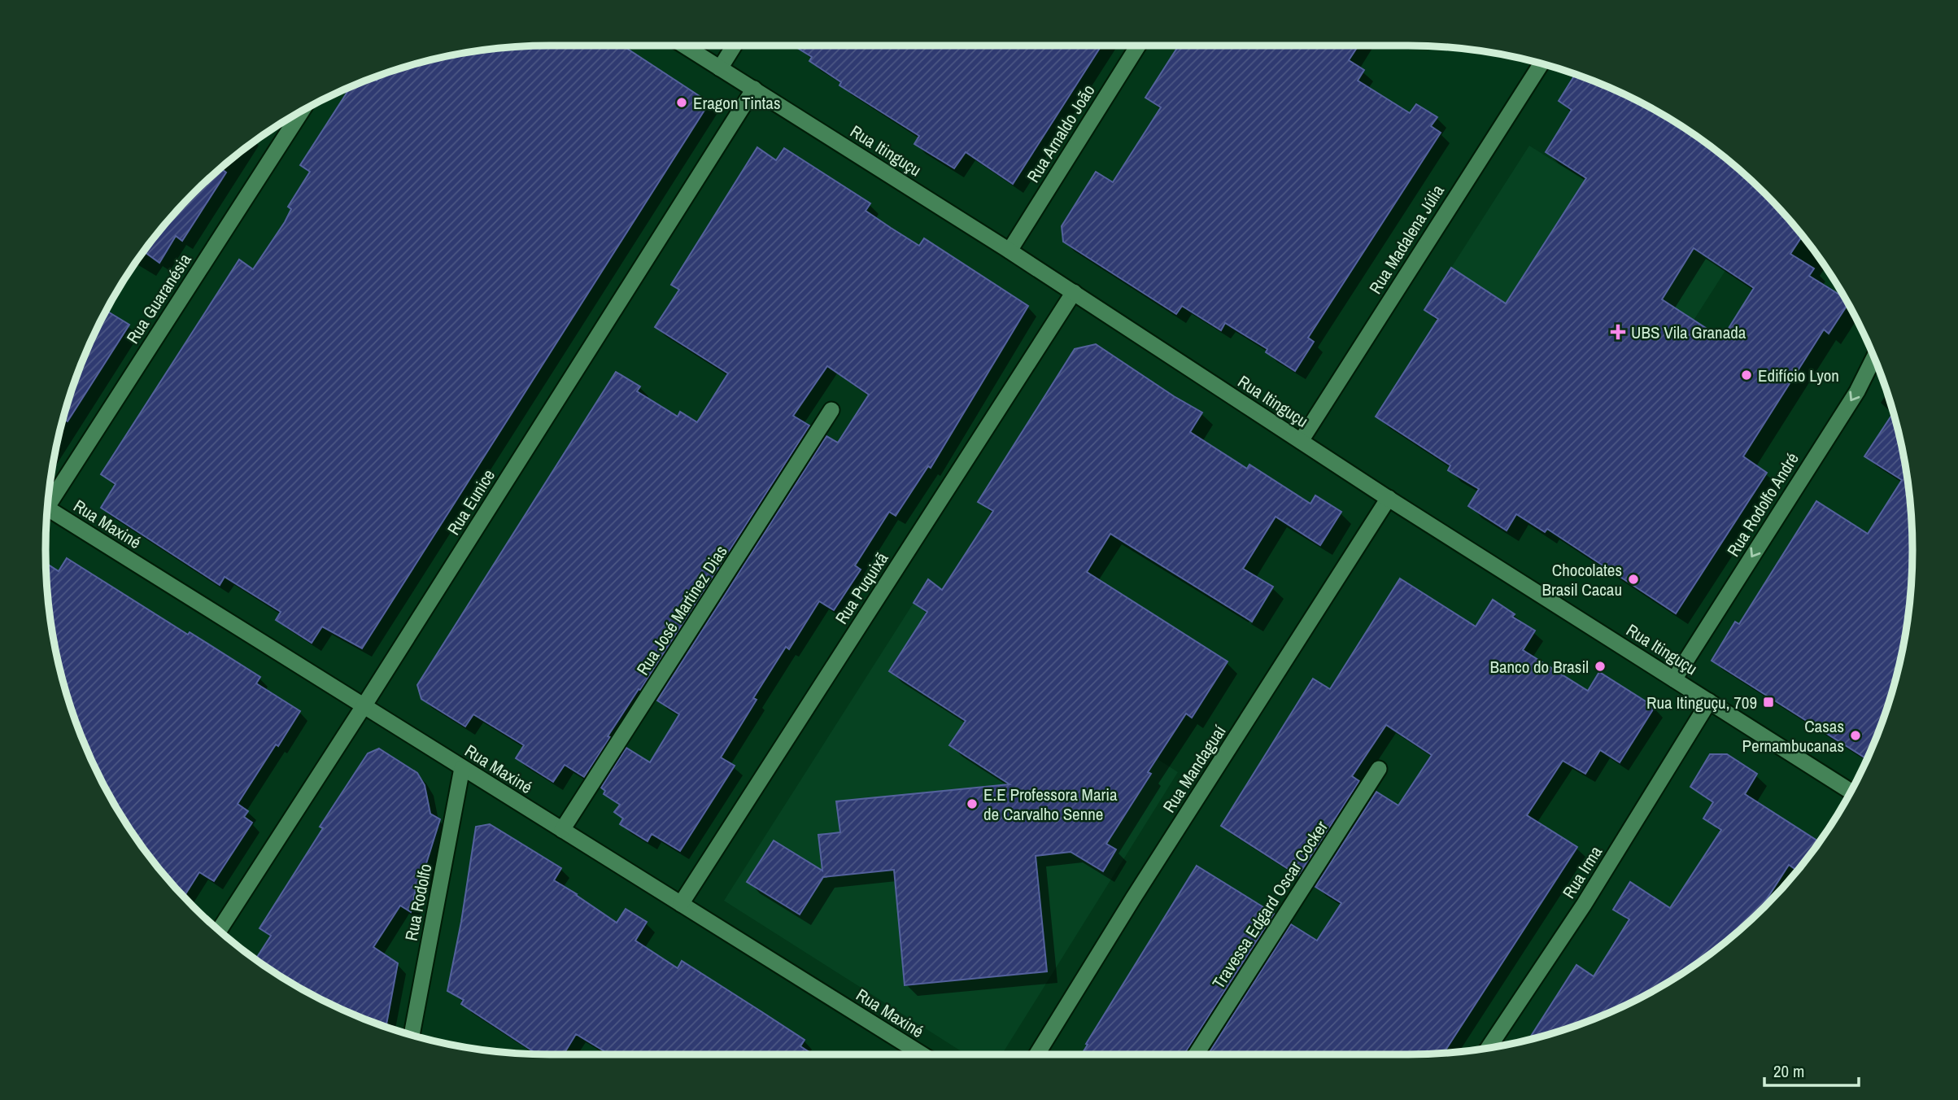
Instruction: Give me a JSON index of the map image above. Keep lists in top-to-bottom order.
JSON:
{
  "streets": {
    "street": [
      "Rua Arnaldo João",
      "Rua Itinguçu",
      "Rua Madalena Júlia",
      "Rua Guaranésia",
      "Rua Eunice",
      "Rua Rodolfo André",
      "Rua Maxiné",
      "Rua Puquixã",
      "Rua José Martinez Dias",
      "Rua Mandaguaí",
      "Rua Irma",
      "Rua Rodolfo",
      "Travessa Edgard Oscar Cocker"
    ]
  },
  "crossings": [
    ["Rua Arnaldo João", "Rua Itinguçu"],
    ["Rua Itinguçu", "Rua Madalena Júlia"],
    ["Rua Itinguçu", "Rua Eunice"],
    ["Rua Itinguçu", "Rua Rodolfo André"],
    ["Rua Itinguçu", "Rua Puquixã"],
    ["Rua Itinguçu", "Rua Mandaguaí"],
    ["Rua Itinguçu", "Rua Irma"],
    ["Rua Eunice", "Rua Maxiné"],
    ["Rua Maxiné", "Rua Puquixã"],
    ["Rua Maxiné", "Rua José Martinez Dias"],
    ["Rua Maxiné", "Rua Rodolfo"]
  ],
  "one_way": ["Rua Rodolfo André"],
  "places": {
    "other": [
      "Eragon Tintas",
      "Edifício Lyon",
      "Chocolates Brasil Cacau",
      "Banco do Brasil",
      "Casas Pernambucanas",
      "E.E Professora Maria de Carvalho Senne"
    ],
    "health": ["UBS Vila Granada"],
    "transit": ["Rua Itinguçu, 709"]
  },
  "scale_bar": "20 m"
}
